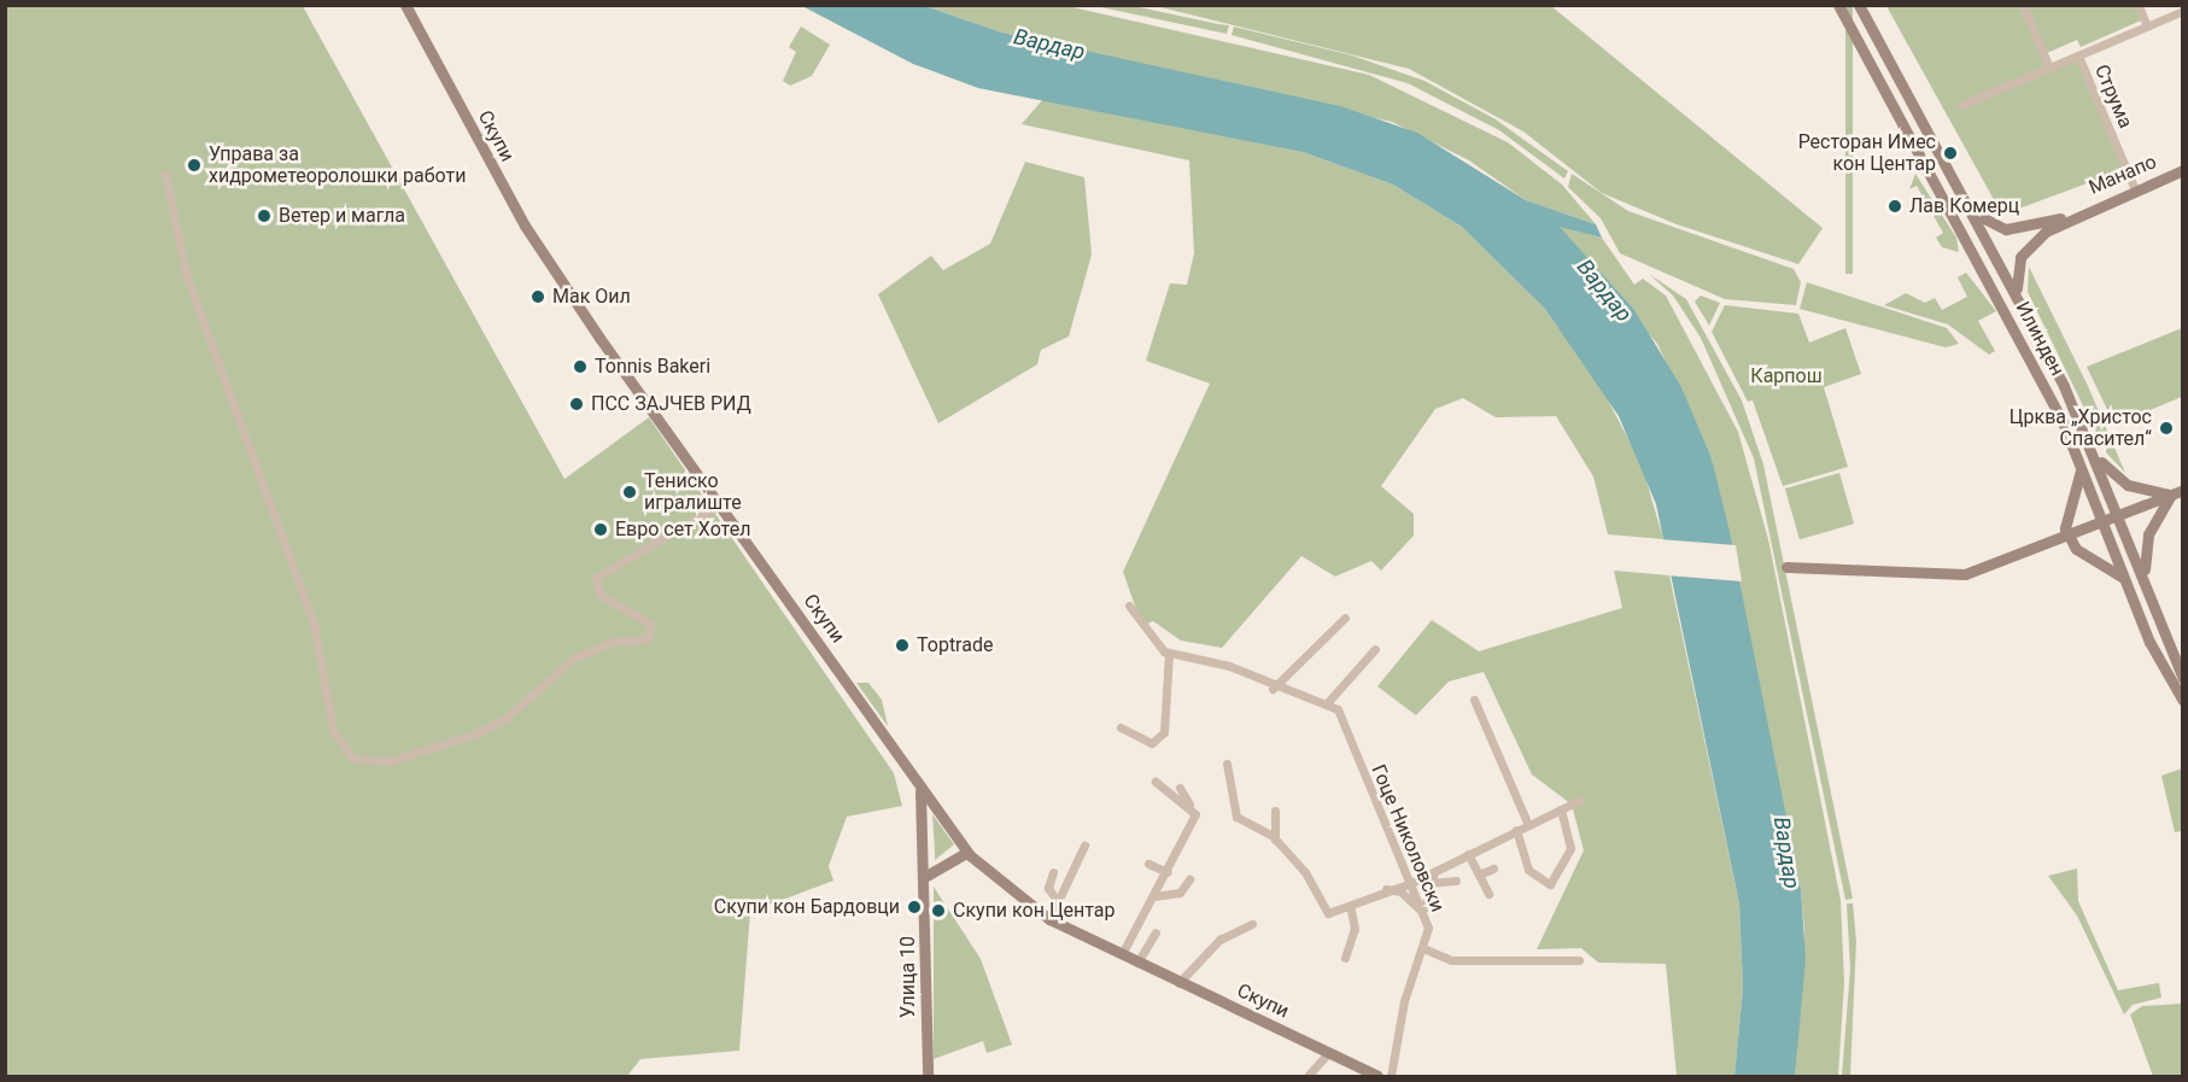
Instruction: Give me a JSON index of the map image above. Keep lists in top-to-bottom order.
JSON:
{
  "streets": {
    "street": [
      "Струма",
      "Скупи",
      "Манапо",
      "Илинден",
      "Гоце Николовски",
      "Улица 10"
    ]
  },
  "crossings": [
    ["Струма", "Манапо"],
    ["Скупи", "Улица 10"],
    ["Манапо", "Илинден"]
  ],
  "water": ["Вардар"],
  "parks": ["Карпош"],
  "places": [
    "Ресторан Имес кон Центар",
    "Управа за хидрометеоролошки работи",
    "Лав Комерц",
    "Ветер и магла",
    "Мак Оил",
    "Tonnis Bakeri",
    "ПСС ЗАЈЧЕВ РИД",
    "Црква „Христос Спасител“",
    "Тениско игралиште",
    "Евро сет Хотел",
    "Toptrade",
    "Скупи кон Бардовци",
    "Скупи кон Центар"
  ]
}
